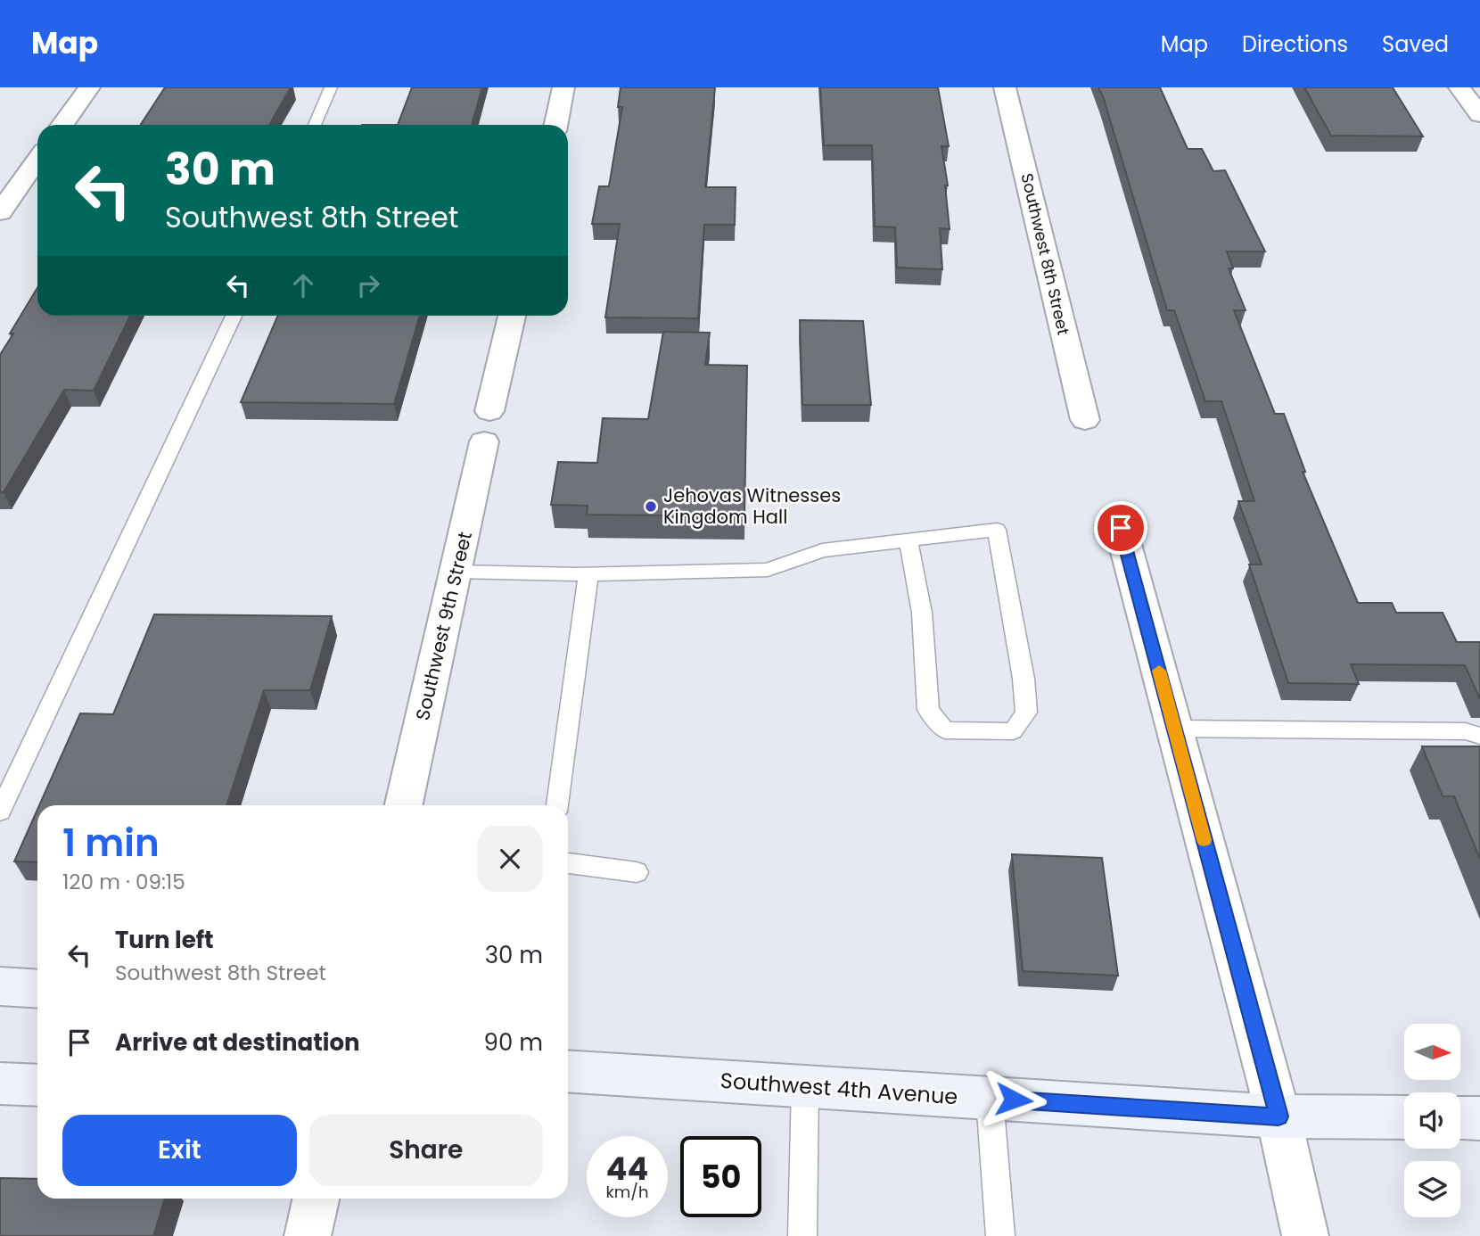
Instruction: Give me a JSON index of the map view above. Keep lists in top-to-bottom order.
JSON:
{
  "streets": {
    "main road": ["Southwest 4th Avenue"],
    "street": ["Southwest 8th Street", "Southwest 9th Street"]
  },
  "places": ["Jehovas Witnesses Kingdom Hall"],
  "north": "right",
  "page": {
    "header": "Map",
    "nav": ["Map", "Directions", "Saved"],
    "turn": ["30 m", "Southwest 8th Street"],
    "heading": ["1 min", "120 m · 09:15"],
    "list": [
      {
        "name": "Turn left",
        "note": "Southwest 8th Street",
        "value": "30 m"
      },
      {
        "name": "Arrive at destination",
        "value": "90 m"
      }
    ],
    "buttons": ["Exit", "Share"],
    "speed": "44 km/h",
    "limit": "50"
  }
}
